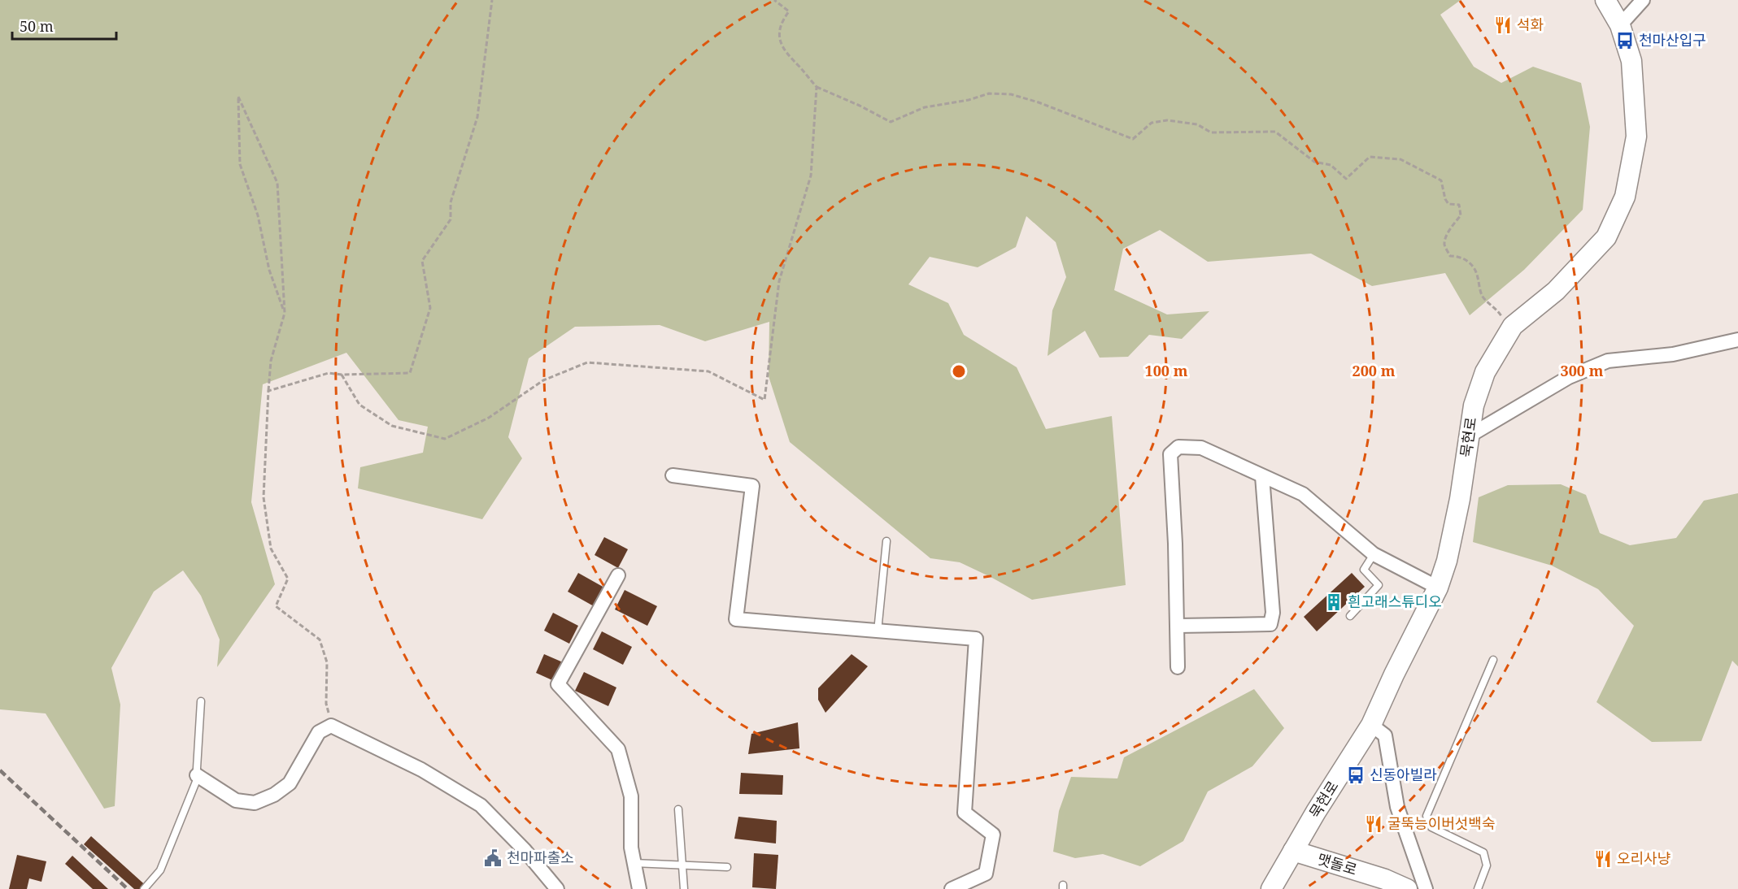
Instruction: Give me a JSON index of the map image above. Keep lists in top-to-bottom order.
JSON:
{
  "streets": {
    "street": ["묵현로", "맷돌로"]
  },
  "crossings": [
    ["묵현로", "맷돌로"]
  ],
  "places": {
    "restaurant": ["석화", "굴뚝능이버섯백숙", "오리사냥"],
    "bus stop": ["천마산입구", "신동아빌라"],
    "building": ["흰고래스튜디오"],
    "public building": ["천마파출소"]
  },
  "scale_bar": "50 m",
  "rings": ["100 m", "200 m", "300 m"]
}
